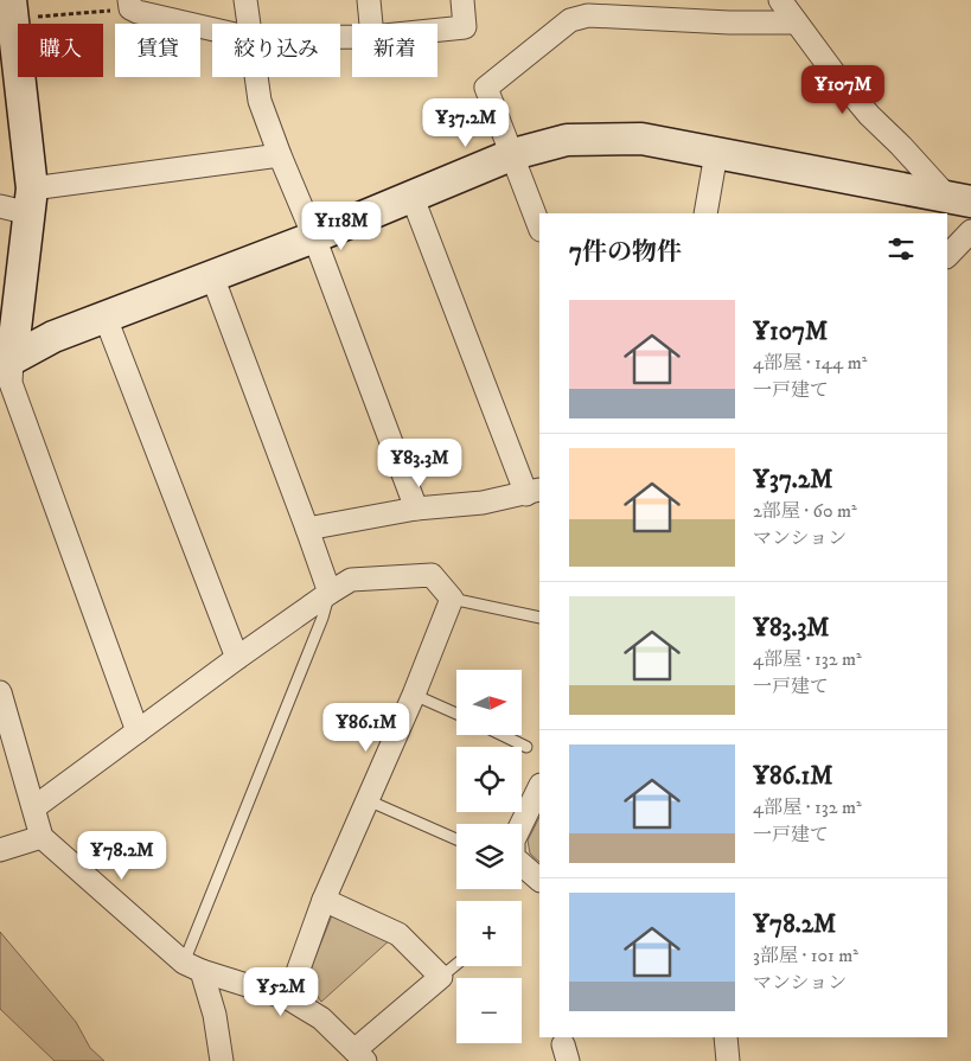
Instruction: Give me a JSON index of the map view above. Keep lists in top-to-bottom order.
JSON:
{
  "north": "right",
  "page": {
    "chip": [
      "購入",
      "賃貸",
      "絞り込み",
      "新着"
    ],
    "price": [
      "¥107M",
      "¥37.2M",
      "¥118M",
      "¥83.3M",
      "¥86.1M",
      "¥78.2M",
      "¥52M"
    ],
    "heading": "7件の物件",
    "list": [
      {
        "name": "¥107M",
        "note": "4部屋 · 144 m² · 一戸建て"
      },
      {
        "name": "¥37.2M",
        "note": "2部屋 · 60 m² · マンション"
      },
      {
        "name": "¥83.3M",
        "note": "4部屋 · 132 m² · 一戸建て"
      },
      {
        "name": "¥86.1M",
        "note": "4部屋 · 132 m² · 一戸建て"
      },
      {
        "name": "¥78.2M",
        "note": "3部屋 · 101 m² · マンション"
      }
    ],
    "map_buttons": ["+", "−"]
  }
}
